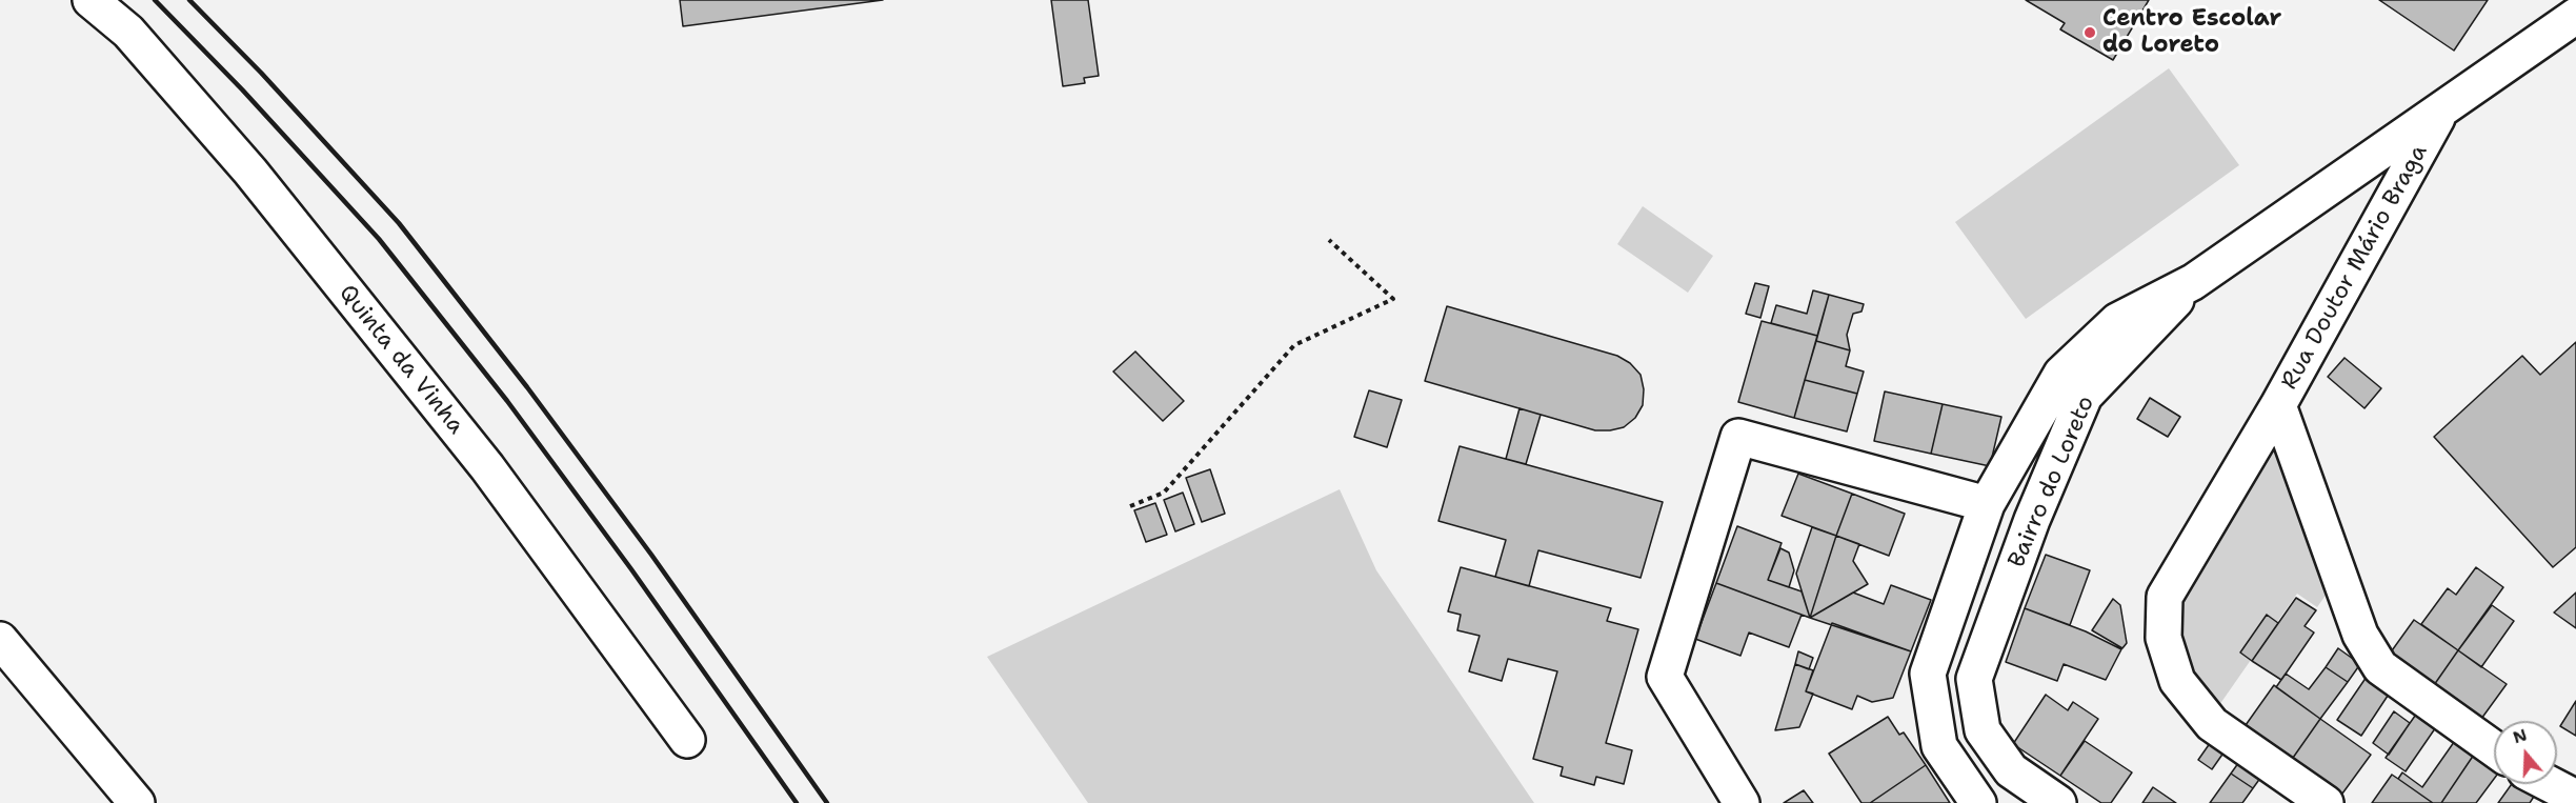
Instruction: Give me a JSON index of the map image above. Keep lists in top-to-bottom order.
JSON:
{
  "streets": {
    "street": ["Rua Doutor Mário Braga", "Quinta da Vinha", "Bairro do Loreto"]
  },
  "places": ["Centro Escolar do Loreto"],
  "north": "top"
}
